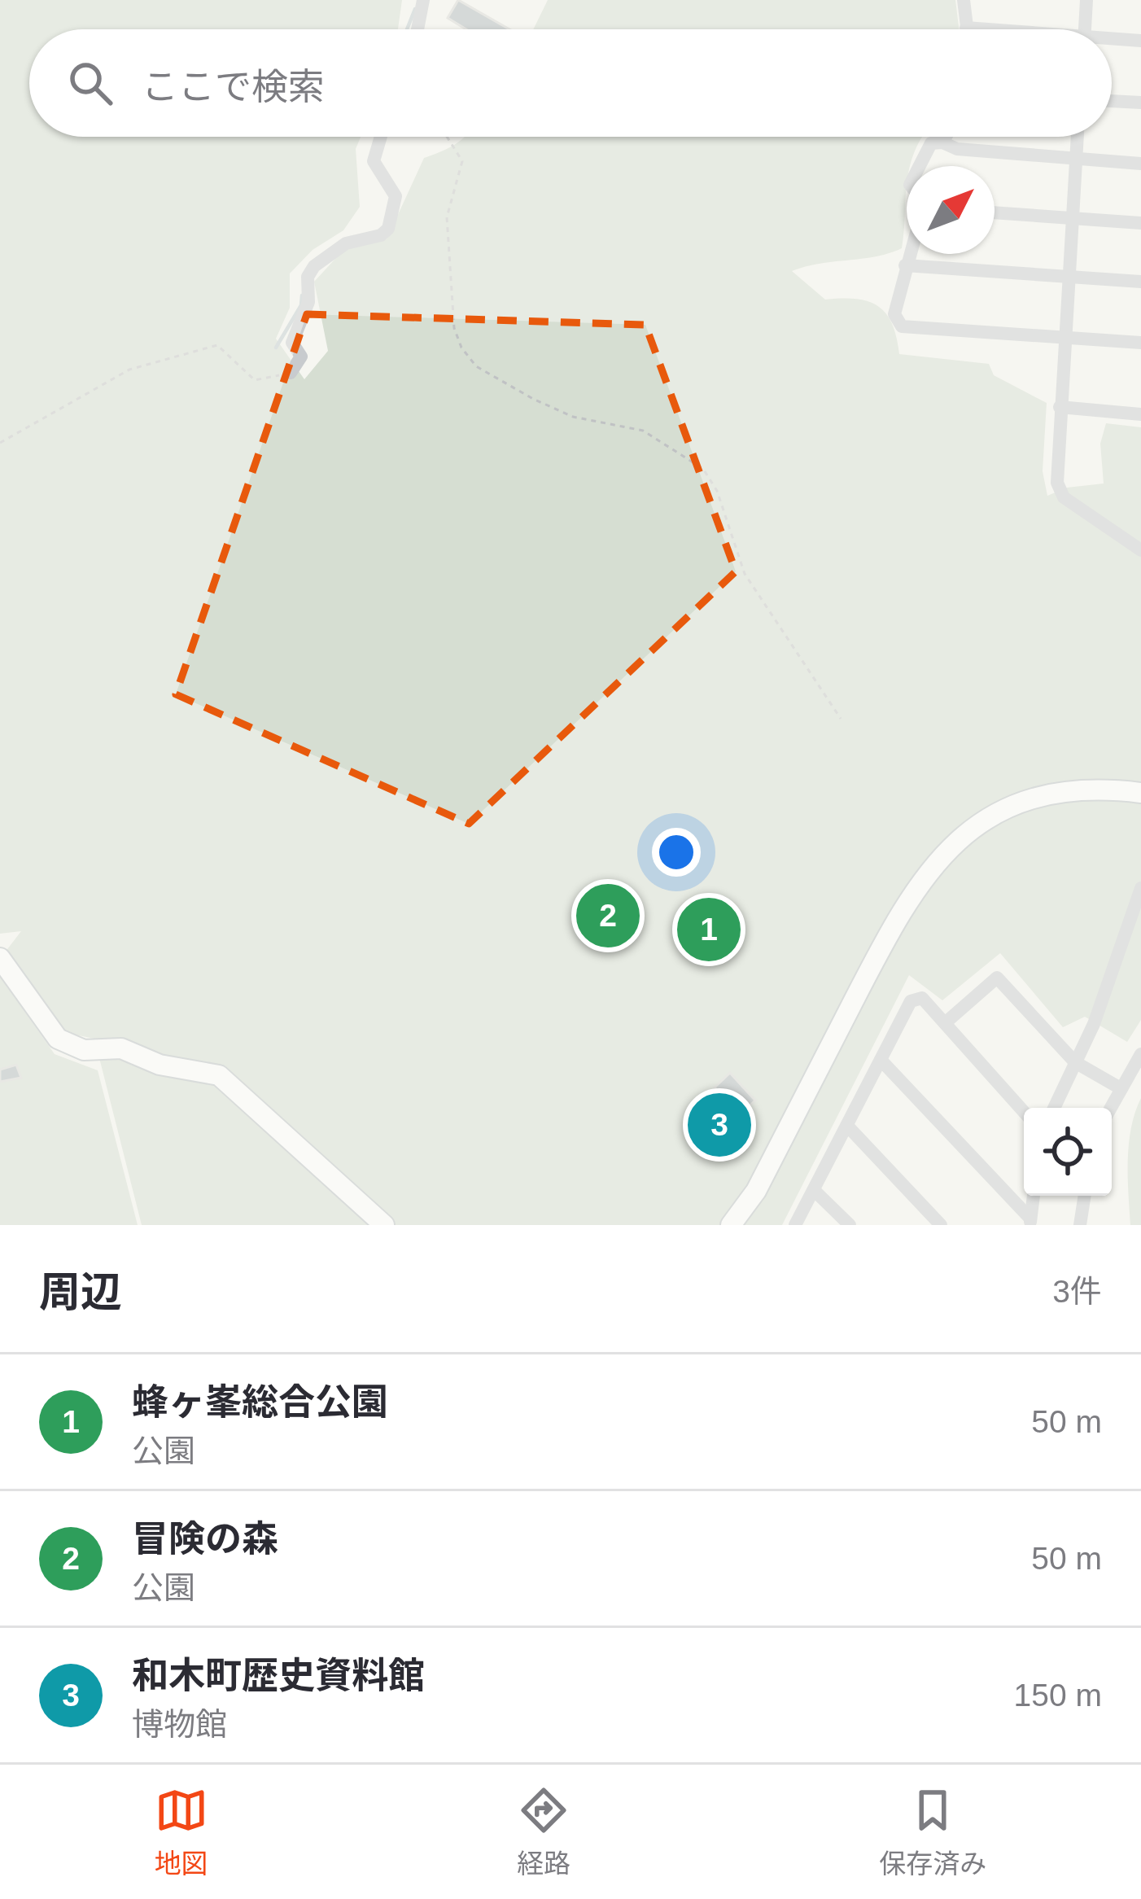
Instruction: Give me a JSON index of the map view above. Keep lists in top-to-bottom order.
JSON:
{
  "north": "top right",
  "page": {
    "search": "ここで検索",
    "pins": ["2", "1", "3"],
    "heading": ["周辺", "3件"],
    "list": [
      {
        "mark": "1",
        "name": "蜂ヶ峯総合公園",
        "note": "公園",
        "value": "50 m"
      },
      {
        "mark": "2",
        "name": "冒険の森",
        "note": "公園",
        "value": "50 m"
      },
      {
        "mark": "3",
        "name": "和木町歴史資料館",
        "note": "博物館",
        "value": "150 m"
      }
    ],
    "nav": ["地図", "経路", "保存済み"]
  }
}
